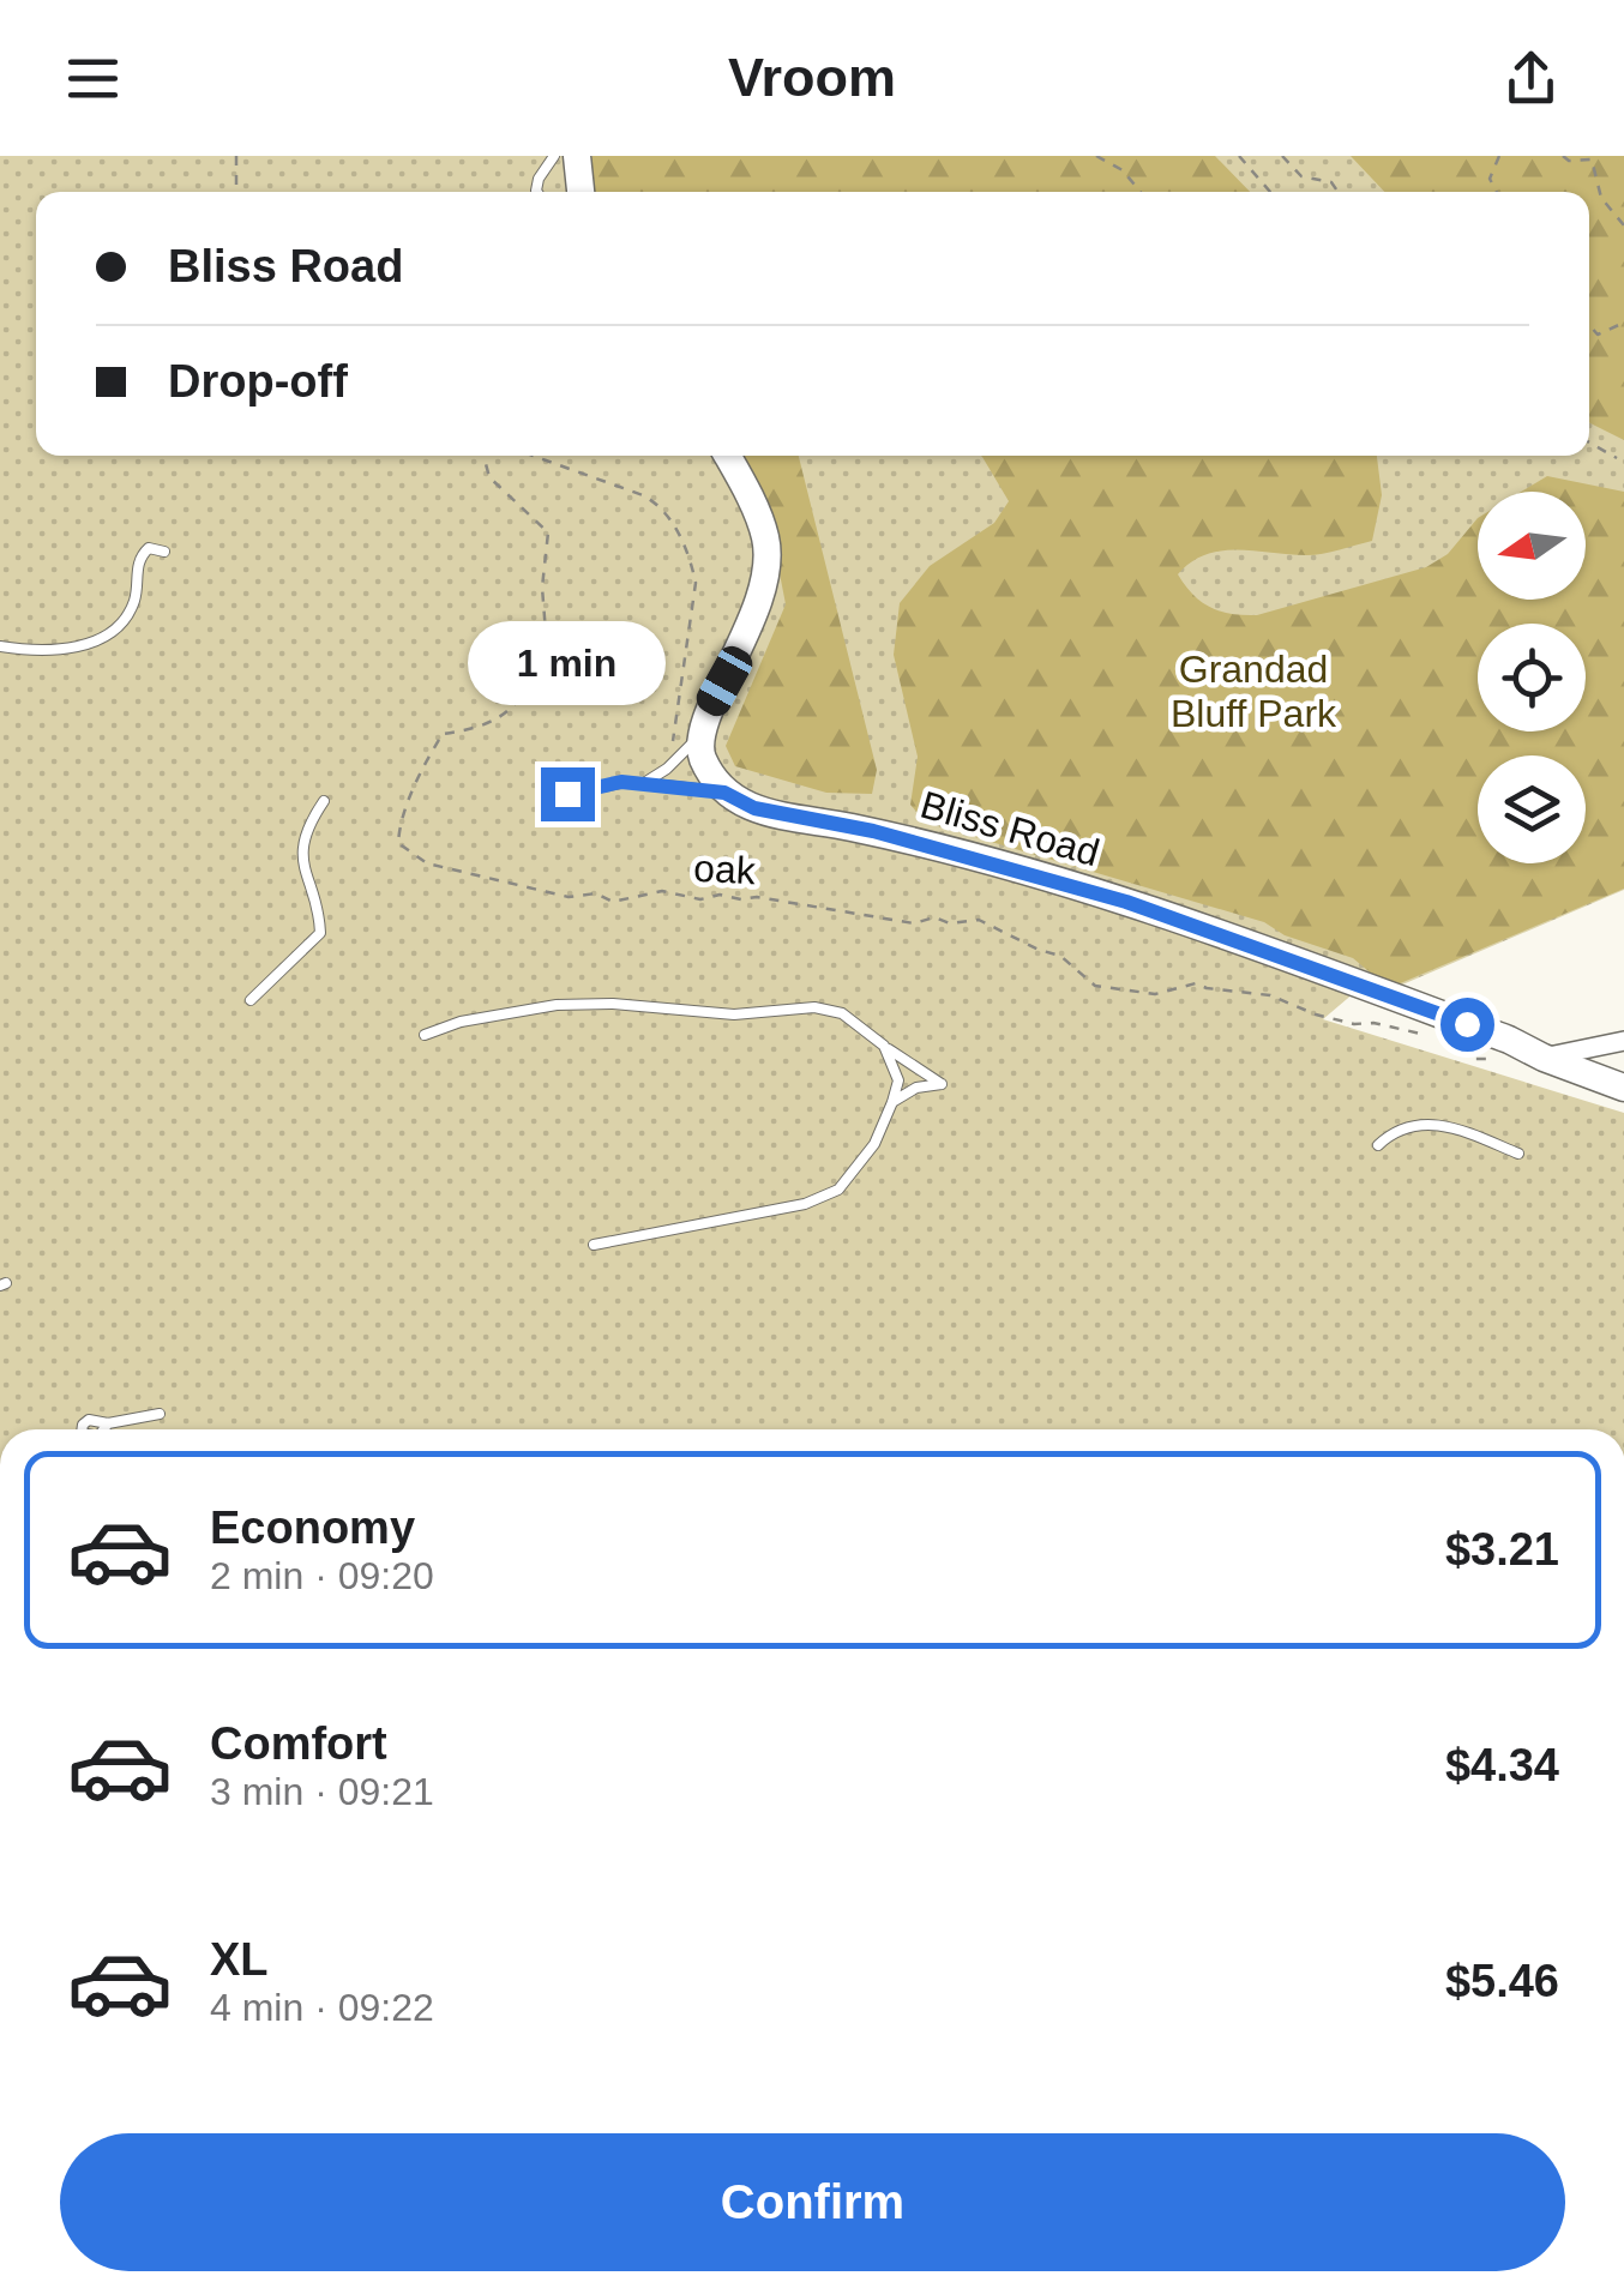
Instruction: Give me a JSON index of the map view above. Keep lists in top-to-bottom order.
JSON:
{
  "streets": {
    "street": ["Bliss Road"],
    "path": ["oak"]
  },
  "parks": ["Grandad Bluff Park"],
  "north": "left",
  "page": {
    "header": "Vroom",
    "banner": ["Bliss Road", "Drop-off"],
    "bubble": "1 min",
    "list": [
      {
        "name": "Economy",
        "note": "2 min · 09:20",
        "value": "$3.21"
      },
      {
        "name": "Comfort",
        "note": "3 min · 09:21",
        "value": "$4.34"
      },
      {
        "name": "XL",
        "note": "4 min · 09:22",
        "value": "$5.46"
      }
    ],
    "buttons": "Confirm"
  }
}
